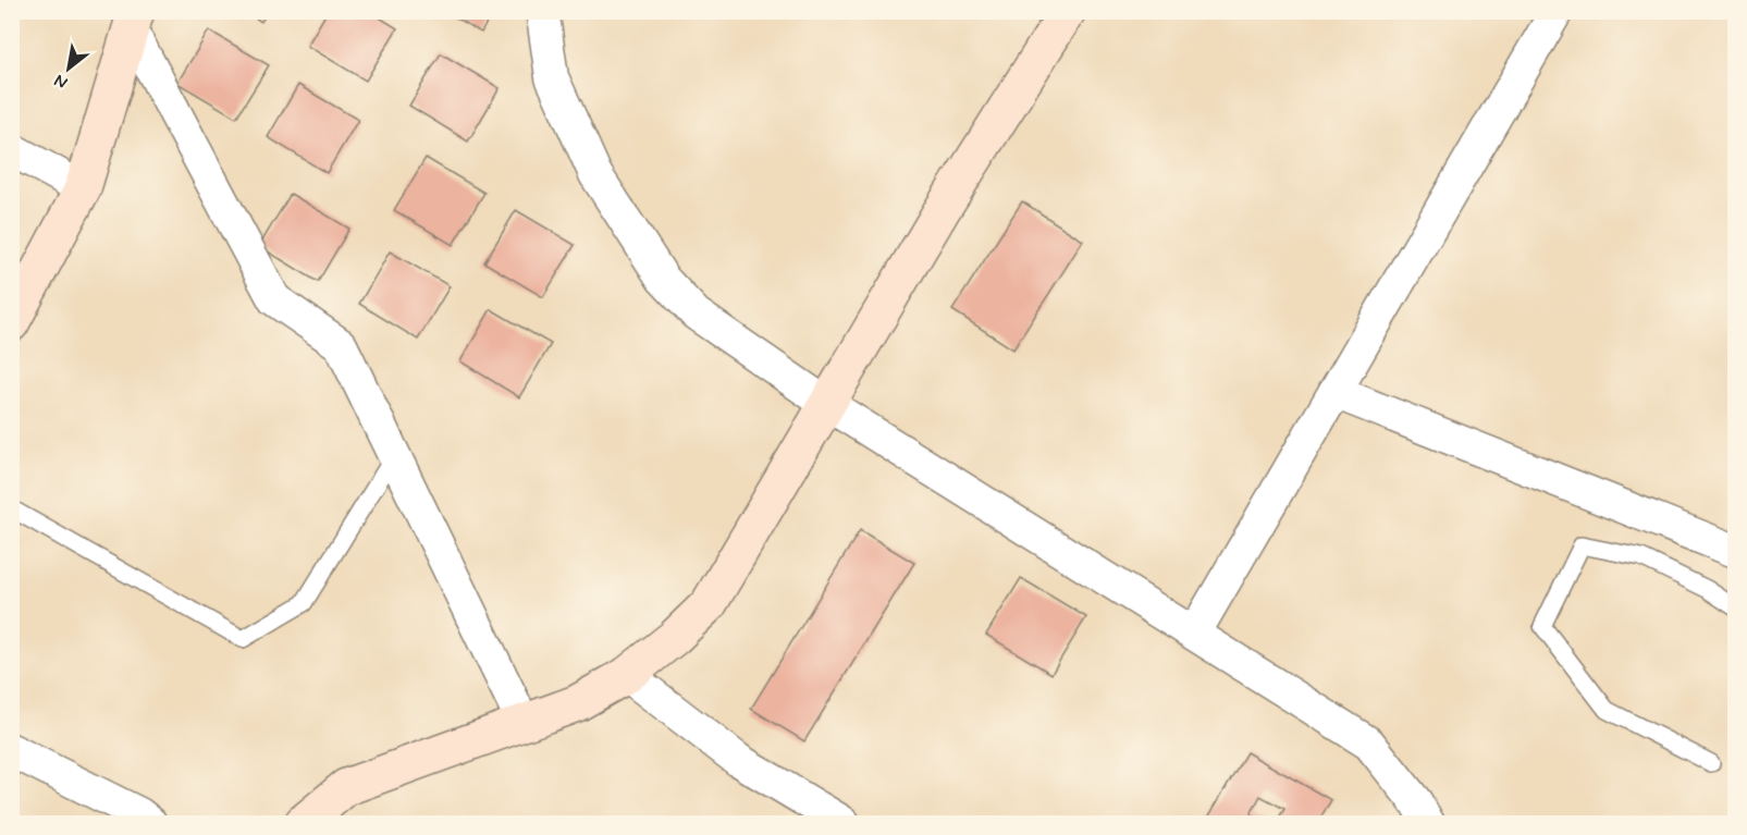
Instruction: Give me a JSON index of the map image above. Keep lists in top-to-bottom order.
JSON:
{
  "north": "bottom left"
}
